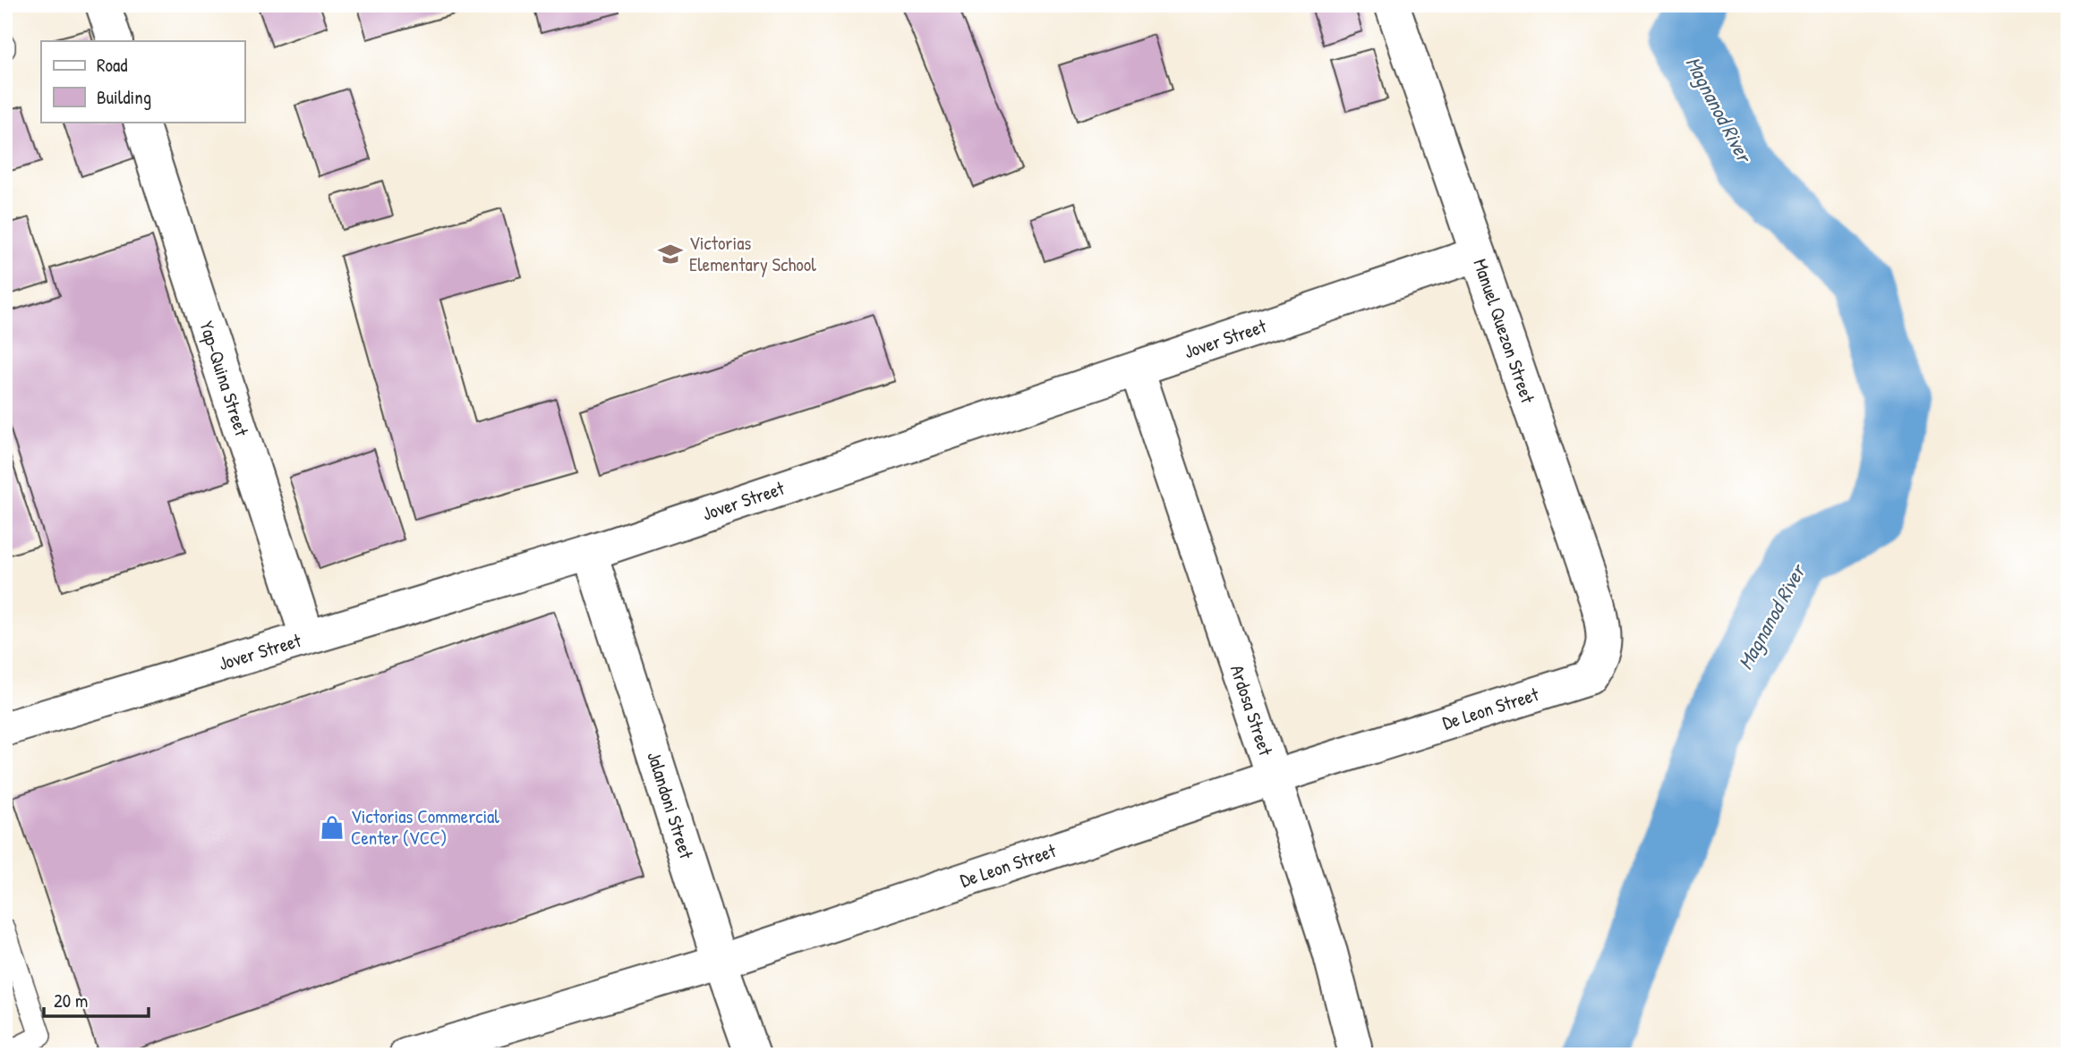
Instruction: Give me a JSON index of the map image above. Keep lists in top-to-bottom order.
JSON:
{
  "streets": {
    "street": [
      "Manuel Quezon Street",
      "Jover Street",
      "Yap-Quina Street",
      "De Leon Street",
      "Ardosa Street",
      "Jalandoni Street"
    ]
  },
  "crossings": [
    ["Manuel Quezon Street", "Jover Street"],
    ["Manuel Quezon Street", "De Leon Street"],
    ["Jover Street", "Yap-Quina Street"],
    ["Jover Street", "Ardosa Street"],
    ["Jover Street", "Jalandoni Street"],
    ["De Leon Street", "Ardosa Street"],
    ["De Leon Street", "Jalandoni Street"]
  ],
  "water": ["Magnanod River"],
  "places": {
    "school or university": ["Victorias Elementary School"],
    "shop": ["Victorias Commercial Center (VCC)"]
  },
  "legend": ["Road", "Building"],
  "scale_bar": "20 m"
}
